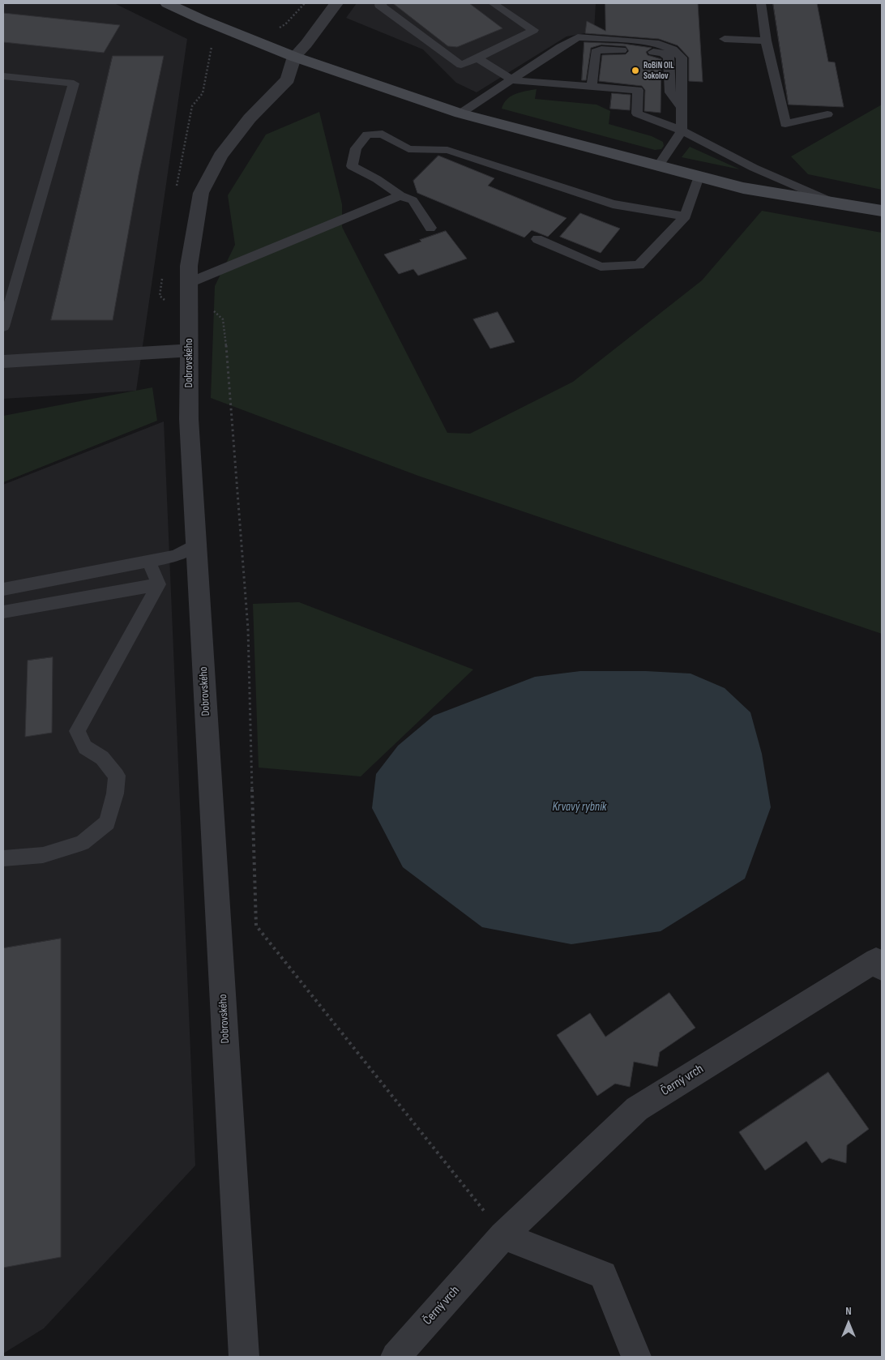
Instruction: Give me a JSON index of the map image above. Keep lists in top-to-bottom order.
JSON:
{
  "streets": {
    "street": ["Dobrovského", "Černý vrch"]
  },
  "water": ["Krvavý rybník"],
  "places": ["RoBiN OIL Sokolov"],
  "north": "top"
}
